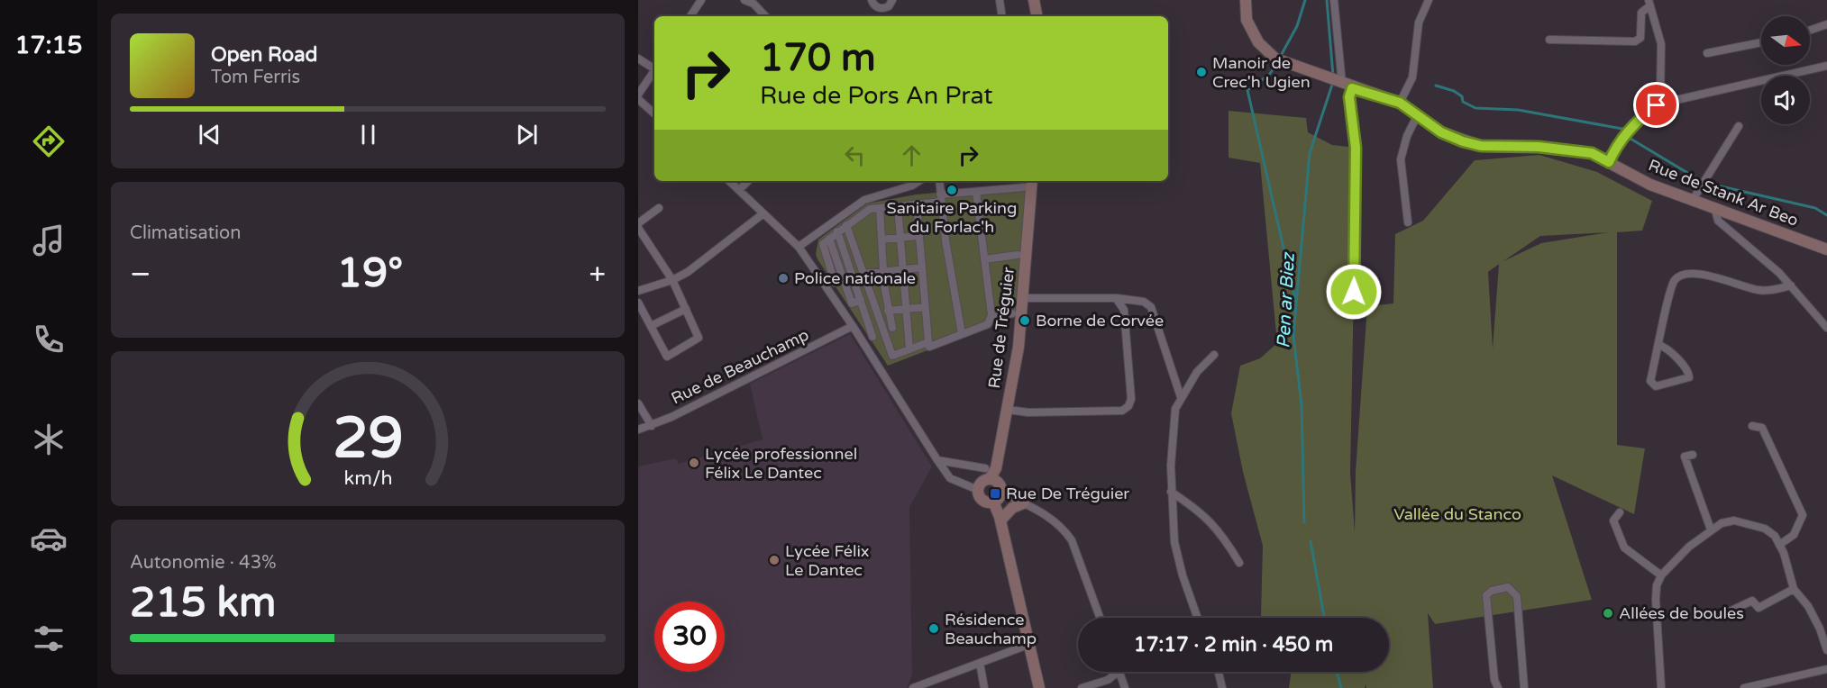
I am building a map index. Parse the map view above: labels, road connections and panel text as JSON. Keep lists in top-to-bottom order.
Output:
{
  "streets": {
    "street": ["Rue de Stank Ar Beo", "Rue de Tréguier", "Rue de Beauchamp"]
  },
  "water": ["Pen ar Biez"],
  "parks": ["Vallée du Stanco"],
  "places": {
    "other": [
      "Manoir de Crec'h Ugien",
      "Sanitaire Parking du Forlac'h",
      "Police nationale",
      "Borne de Corvée",
      "Lycée professionnel Félix Le Dantec",
      "Lycée Félix Le Dantec",
      "Allées de boules",
      "Résidence Beauchamp"
    ],
    "transit": ["Rue De Tréguier"]
  },
  "north": "right",
  "page": {
    "tabs": "17:15",
    "turn": ["170 m", "Rue de Pors An Prat"],
    "song": ["Open Road", "Tom Ferris"],
    "tile": [
      "Climatisation",
      ["Autonomie · 43%", "215 km"]
    ],
    "heat": ["−", "19°", "+"],
    "limit": "30",
    "trip": "17:17 · 2 min · 450 m",
    "gauge": ["29", "km/h"]
  }
}
